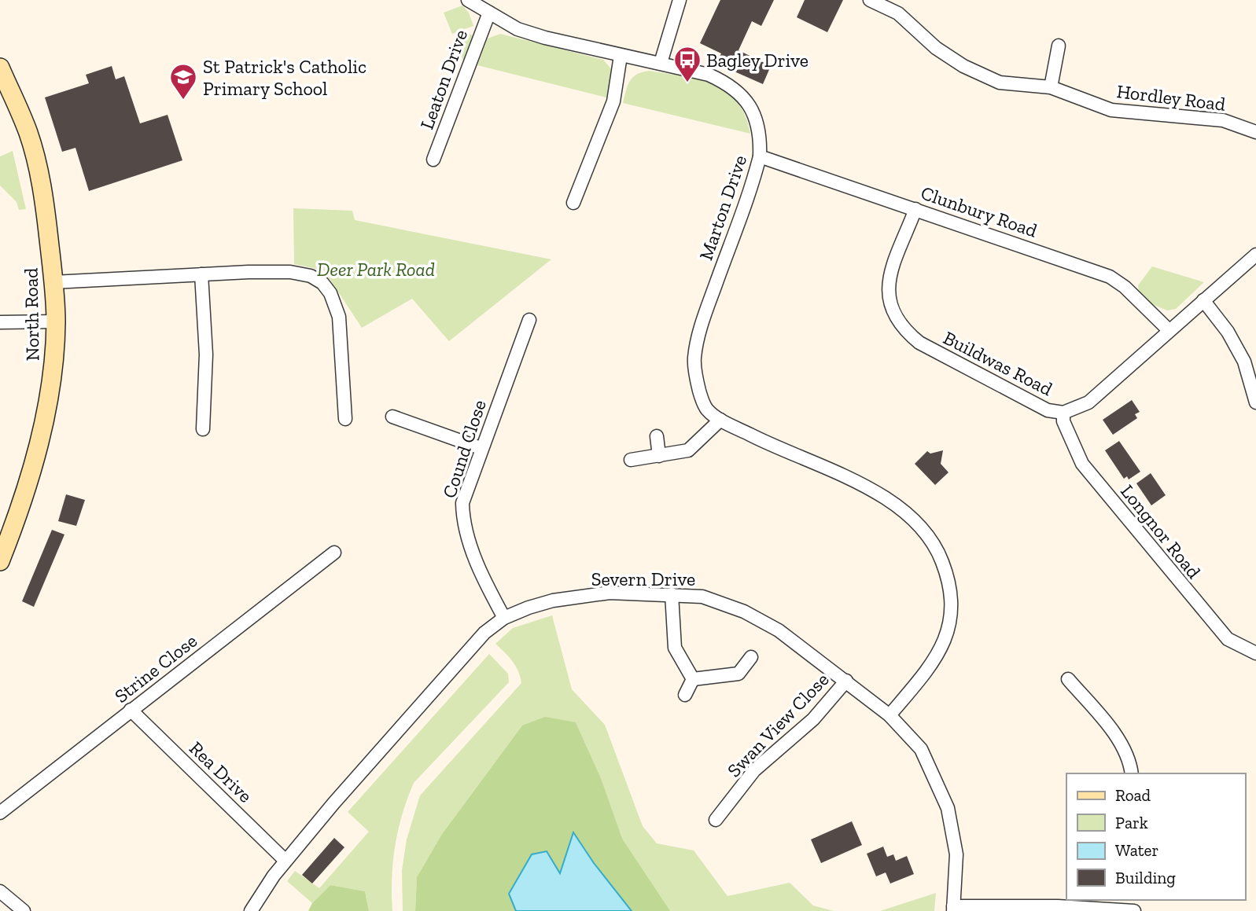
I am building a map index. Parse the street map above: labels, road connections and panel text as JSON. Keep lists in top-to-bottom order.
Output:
{
  "streets": {
    "street": [
      "Leaton Drive",
      "Hordley Road",
      "Marton Drive",
      "Clunbury Road",
      "North Road",
      "Buildwas Road",
      "Cound Close",
      "Longnor Road",
      "Severn Drive",
      "Strine Close",
      "Swan View Close",
      "Rea Drive"
    ]
  },
  "crossings": [
    ["Leaton Drive", "Marton Drive"],
    ["Marton Drive", "Clunbury Road"],
    ["Marton Drive", "Severn Drive"],
    ["Clunbury Road", "Buildwas Road"],
    ["Buildwas Road", "Longnor Road"],
    ["Cound Close", "Severn Drive"],
    ["Severn Drive", "Swan View Close"],
    ["Severn Drive", "Rea Drive"],
    ["Strine Close", "Rea Drive"]
  ],
  "parks": ["Deer Park Road"],
  "places": {
    "bus stop": ["Bagley Drive"],
    "school or university": ["St Patrick's Catholic Primary School"]
  },
  "legend": [
    "Road",
    "Park",
    "Water",
    "Building"
  ]
}
